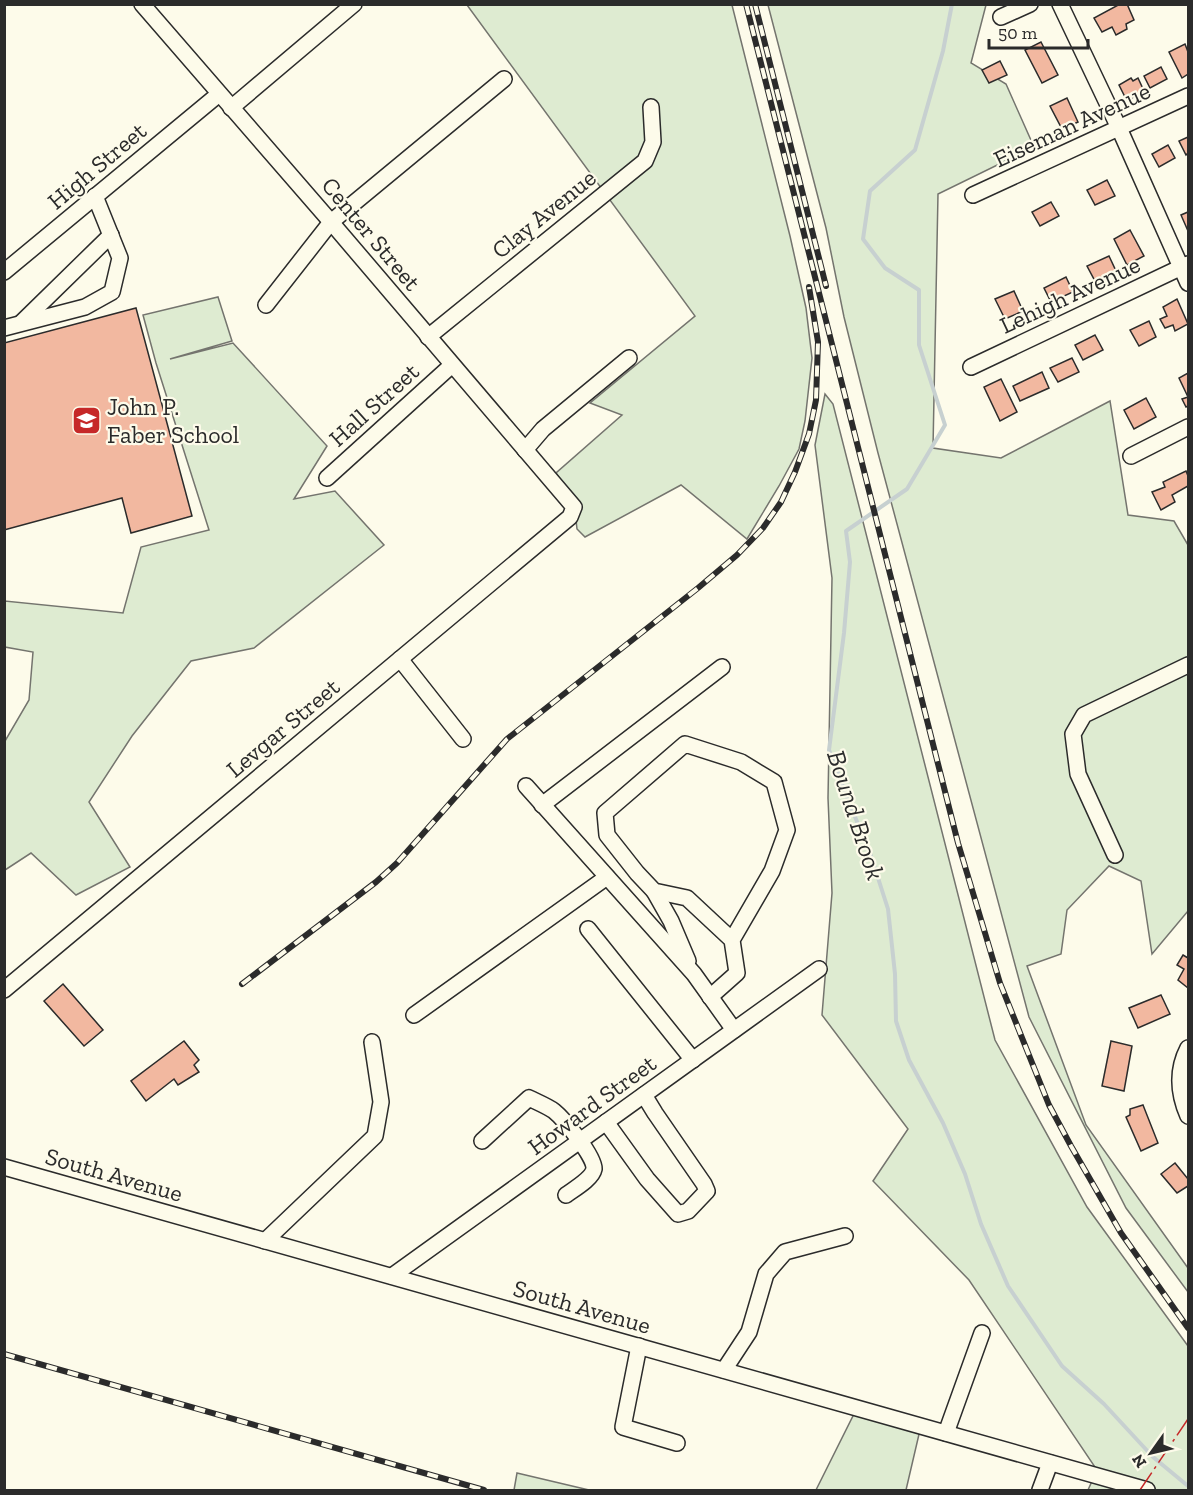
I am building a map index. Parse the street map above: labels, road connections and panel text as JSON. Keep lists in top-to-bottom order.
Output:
{
  "streets": {
    "street": [
      "Eiseman Avenue",
      "High Street",
      "Clay Avenue",
      "Center Street",
      "Lehigh Avenue",
      "Hall Street",
      "Levgar Street",
      "Howard Street",
      "South Avenue"
    ]
  },
  "crossings": [
    ["High Street", "Center Street"],
    ["Clay Avenue", "Center Street"],
    ["Center Street", "Hall Street"],
    ["Center Street", "Levgar Street"],
    ["Howard Street", "South Avenue"]
  ],
  "water": ["Bound Brook"],
  "places": {
    "school or university": ["John P. Faber School"]
  },
  "scale_bar": "50 m",
  "north": "bottom left"
}
